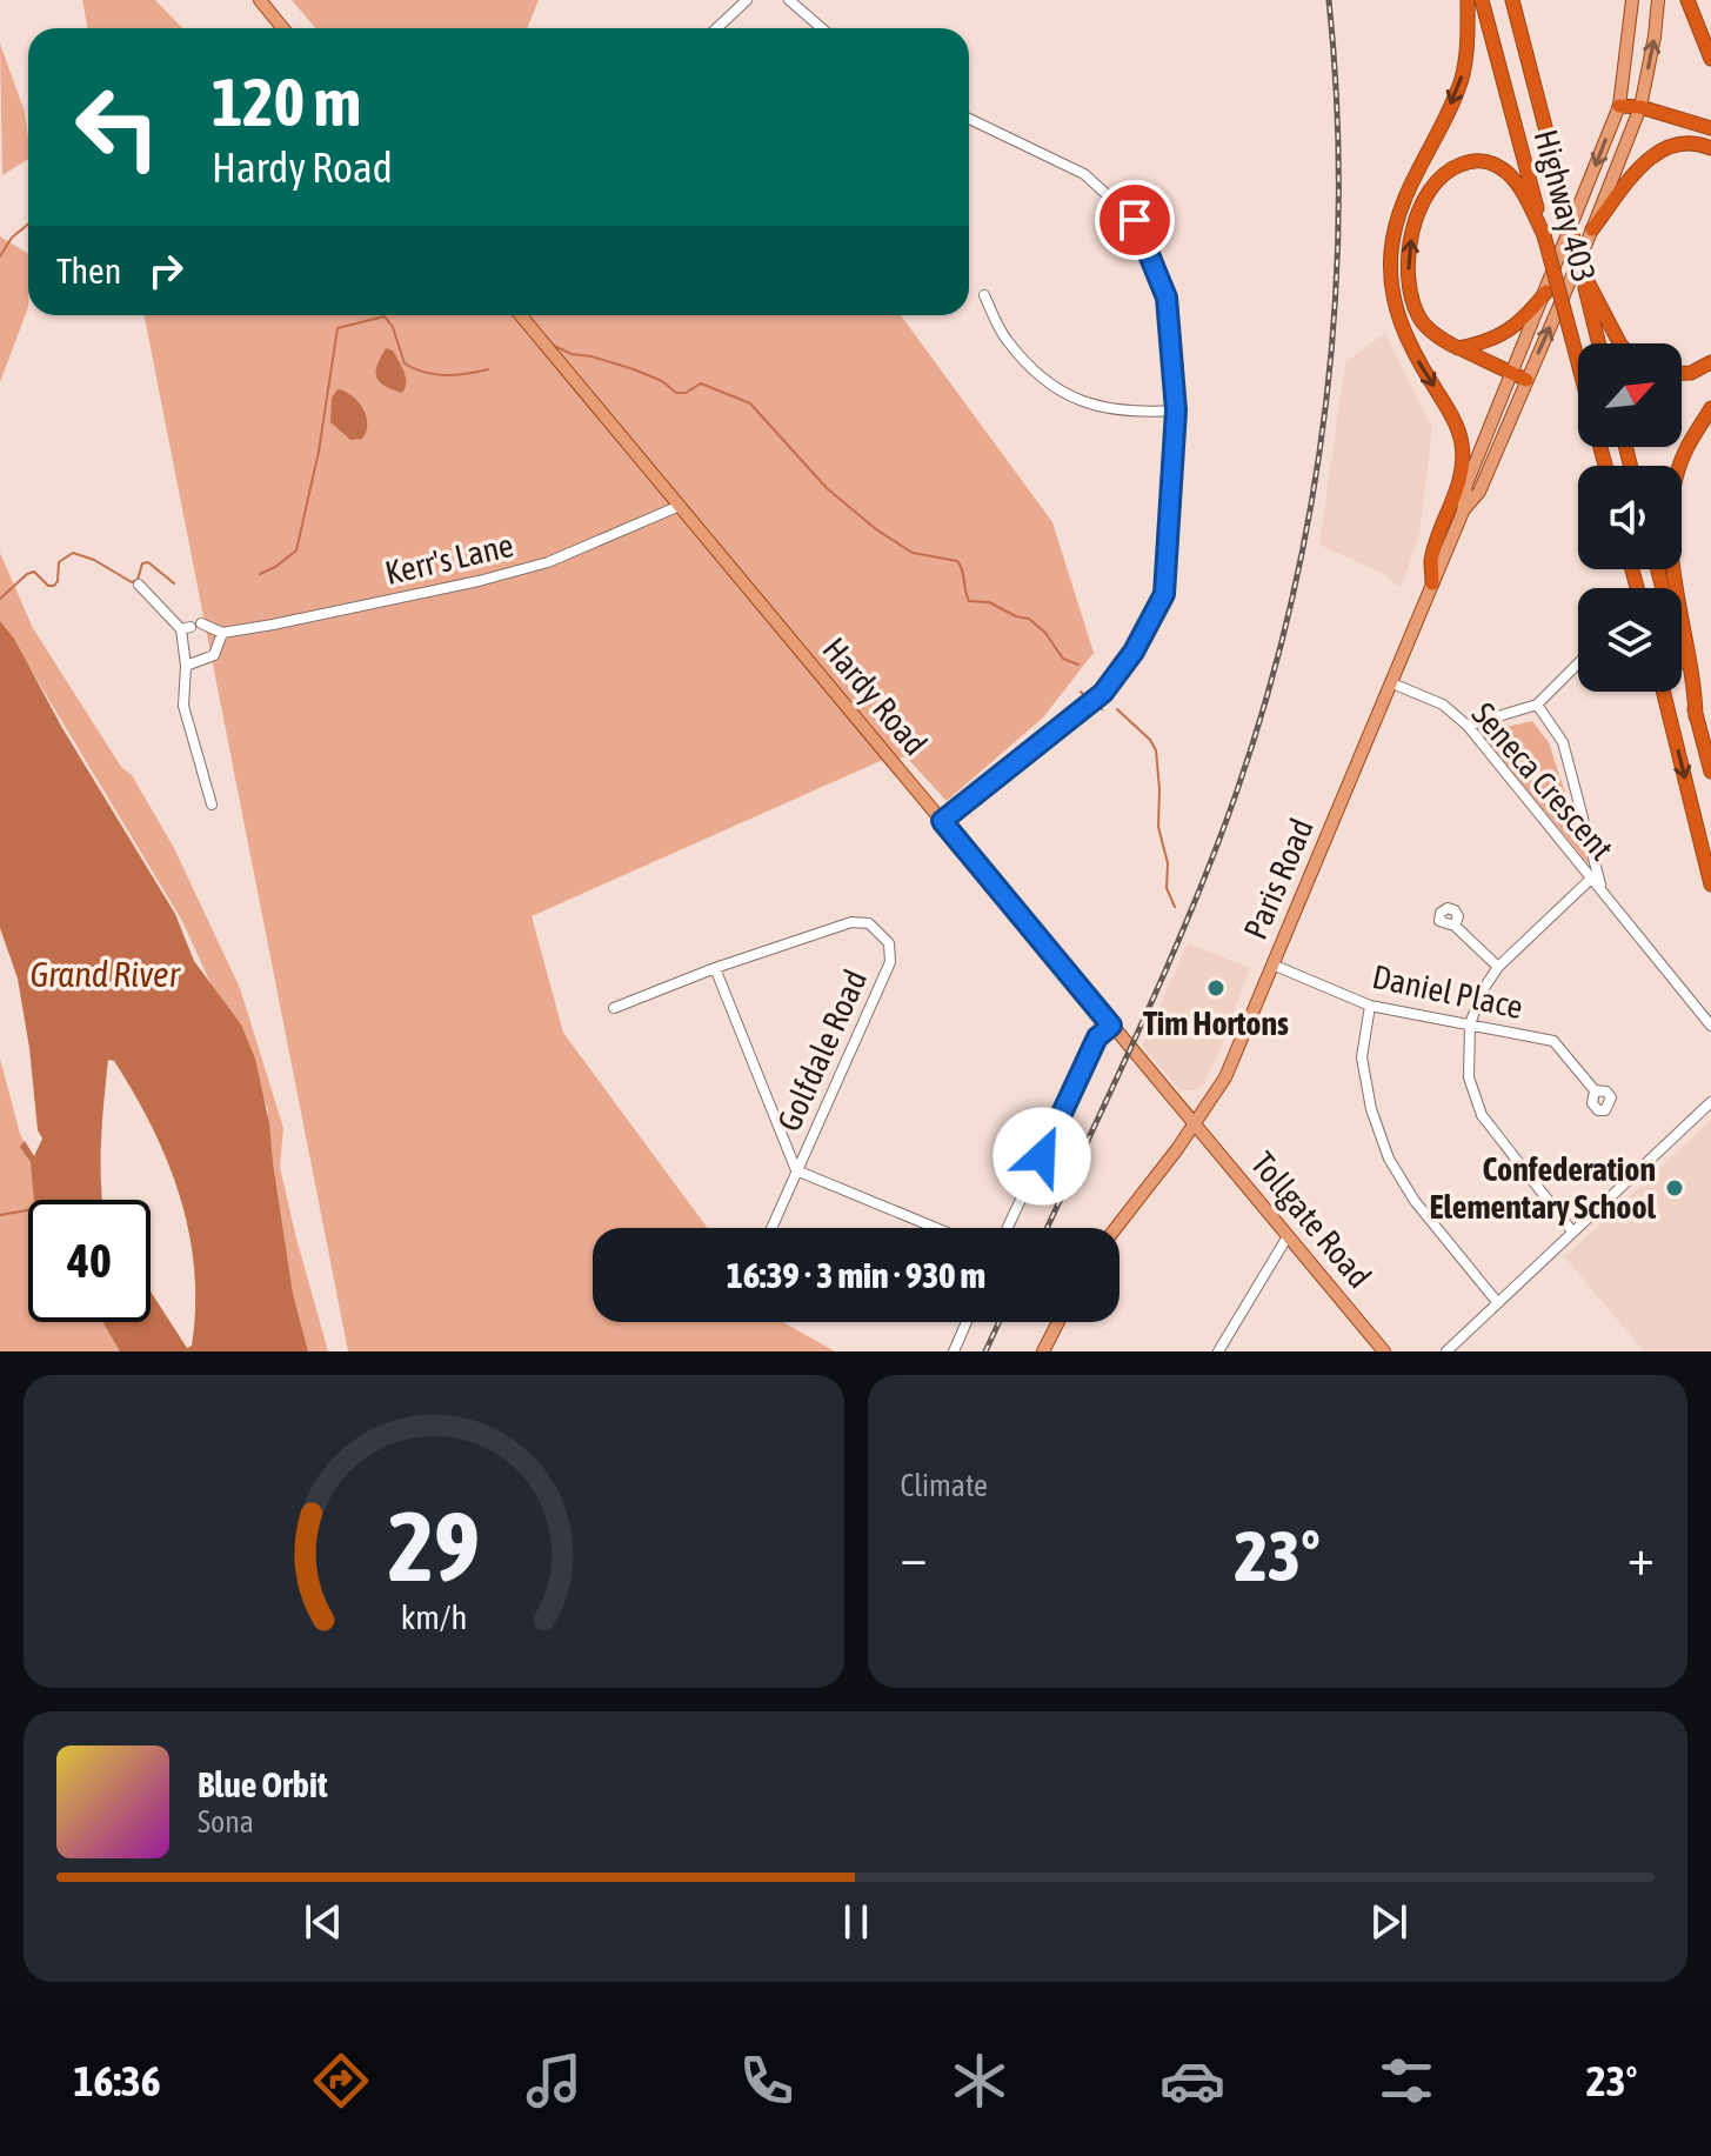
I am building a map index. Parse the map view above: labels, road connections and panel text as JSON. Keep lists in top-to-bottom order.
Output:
{
  "streets": {
    "highway": ["Highway 403"],
    "main road": ["Hardy Road", "Paris Road", "Tollgate Road"],
    "street": [
      "Kerr's Lane",
      "Seneca Crescent",
      "Daniel Place",
      "Golfdale Road"
    ]
  },
  "crossings": [
    ["Kerr's Lane", "Hardy Road"],
    ["Hardy Road", "Paris Road"],
    ["Hardy Road", "Tollgate Road"],
    ["Seneca Crescent", "Paris Road"],
    ["Paris Road", "Daniel Place"],
    ["Paris Road", "Tollgate Road"]
  ],
  "water": ["Grand River"],
  "places": ["Tim Hortons", "Confederation Elementary School"],
  "north": "top right",
  "page": {
    "turn": ["120 m", "Hardy Road"],
    "then": "Then",
    "limit": "40",
    "trip": "16:39 · 3 min · 930 m",
    "tile": "Climate",
    "heat": ["−", "23°", "+"],
    "song": ["Blue Orbit", "Sona"],
    "tabs": ["16:36", "23°"],
    "gauge": ["29", "km/h"]
  }
}
